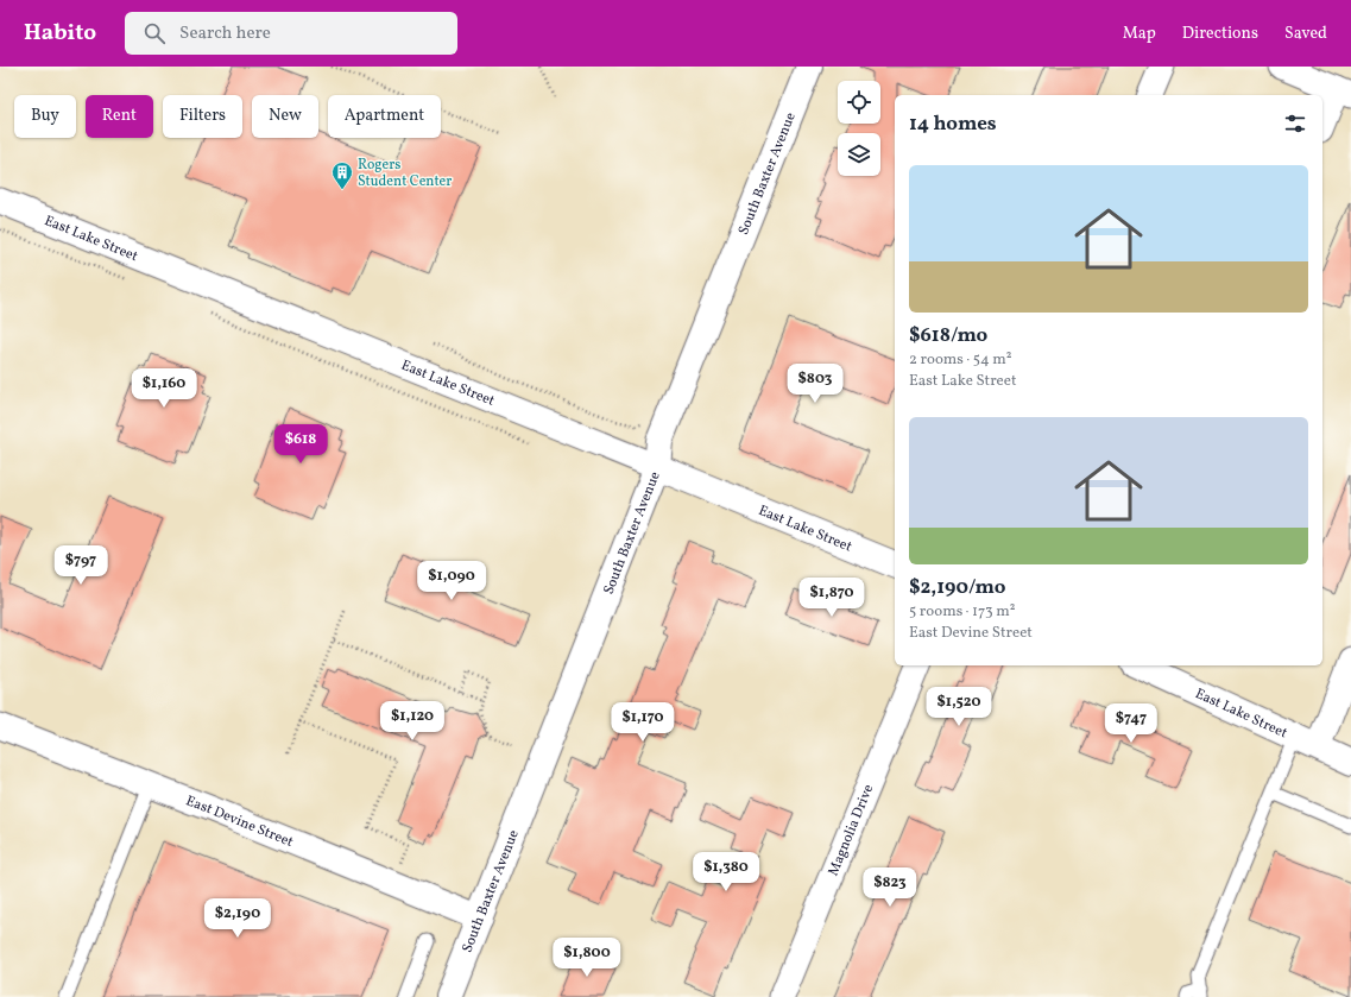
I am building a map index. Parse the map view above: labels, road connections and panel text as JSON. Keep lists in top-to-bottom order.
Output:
{
  "streets": {
    "street": [
      "South Baxter Avenue",
      "East Lake Street",
      "East Devine Street",
      "Magnolia Drive"
    ]
  },
  "crossings": [
    ["South Baxter Avenue", "East Lake Street"],
    ["South Baxter Avenue", "East Devine Street"]
  ],
  "places": {
    "building": ["Rogers Student Center"]
  },
  "page": {
    "header": "Habito",
    "search": "Search here",
    "nav": ["Map", "Directions", "Saved"],
    "chip": [
      "Buy",
      "Rent",
      "Filters",
      "New",
      "Apartment"
    ],
    "heading": "14 homes",
    "list": [
      {
        "name": "$618/mo",
        "note": "2 rooms · 54 m² · East Lake Street"
      },
      {
        "name": "$2,190/mo",
        "note": "5 rooms · 173 m² · East Devine Street"
      }
    ],
    "price": [
      "$803",
      "$1,160",
      "$618",
      "$797",
      "$1,090",
      "$1,870",
      "$1,520",
      "$1,120",
      "$1,170",
      "$747",
      "$1,380",
      "$823",
      "$2,190",
      "$1,800"
    ]
  }
}
